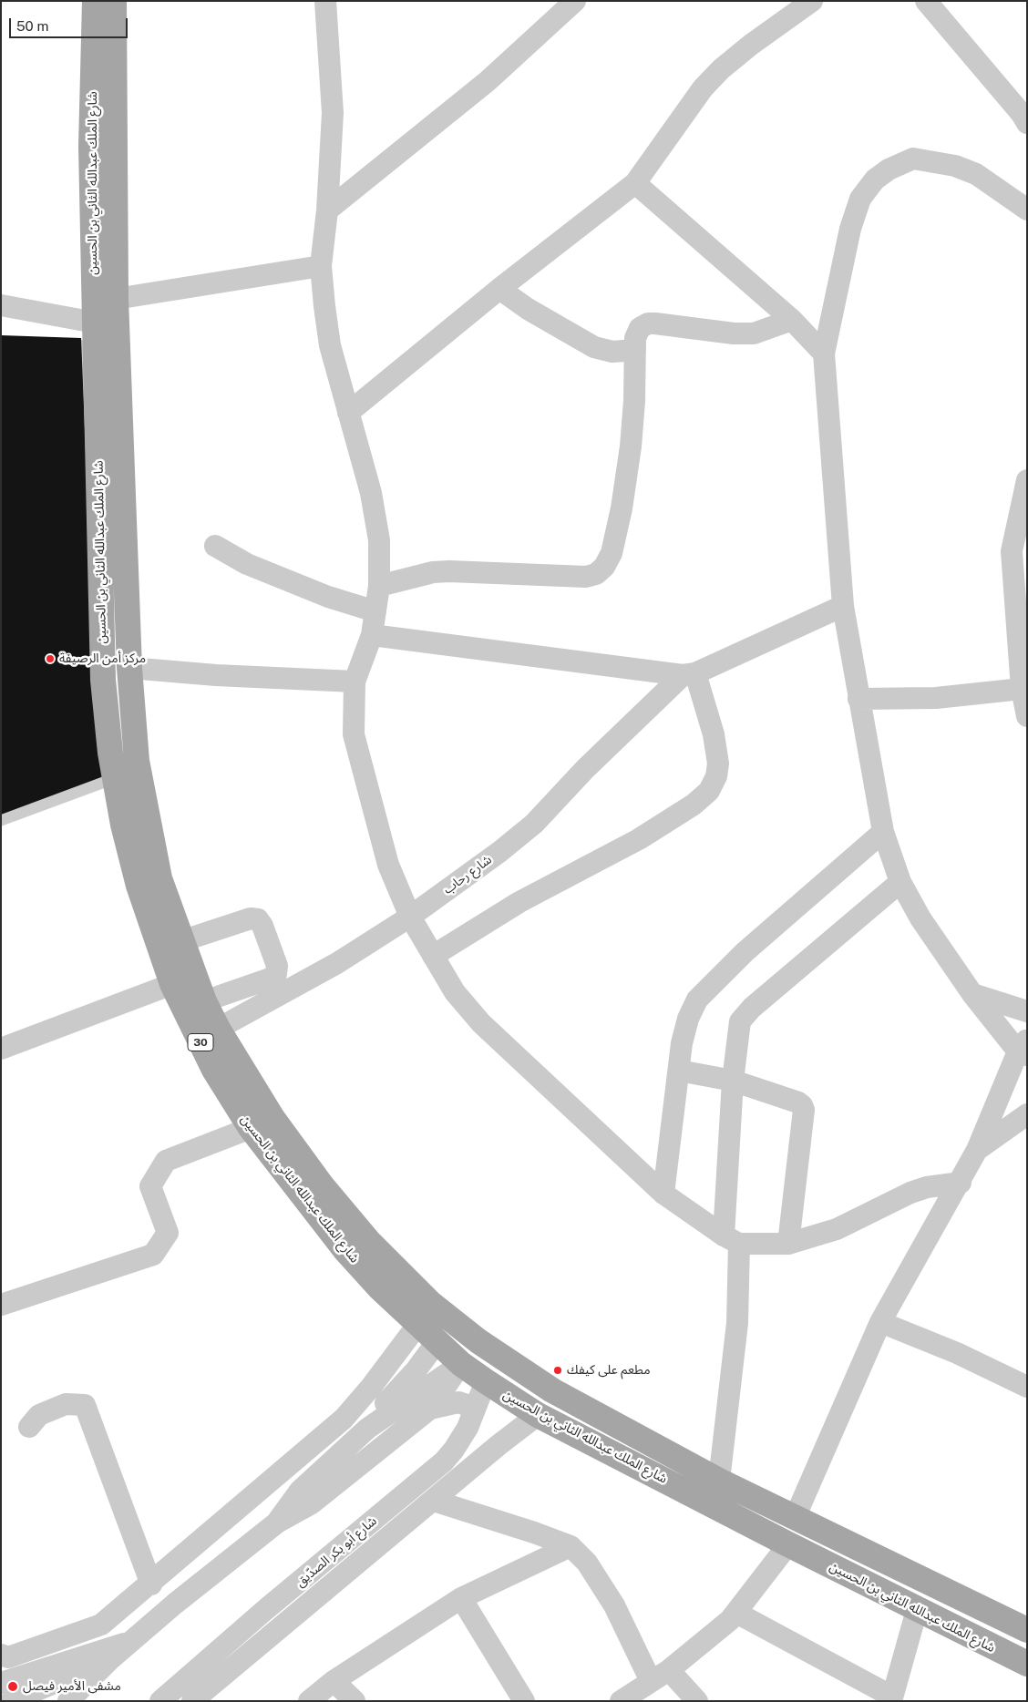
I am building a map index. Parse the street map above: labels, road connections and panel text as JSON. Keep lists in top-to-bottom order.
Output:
{
  "streets": {
    "main road": ["شارع الملك عبدالله الثاني بن الحسين", "30"],
    "street": ["شارع رحاب", "شارع أبو بكر الصدّيق"]
  },
  "crossings": [
    ["شارع الملك عبدالله الثاني بن الحسين", "شارع رحاب"],
    ["شارع الملك عبدالله الثاني بن الحسين", "شارع أبو بكر الصدّيق"]
  ],
  "places": ["مركز أمن الرصيفة", "مطعم على كيفك", "مشفى الأمير فيصل"],
  "scale_bar": "50 m"
}
